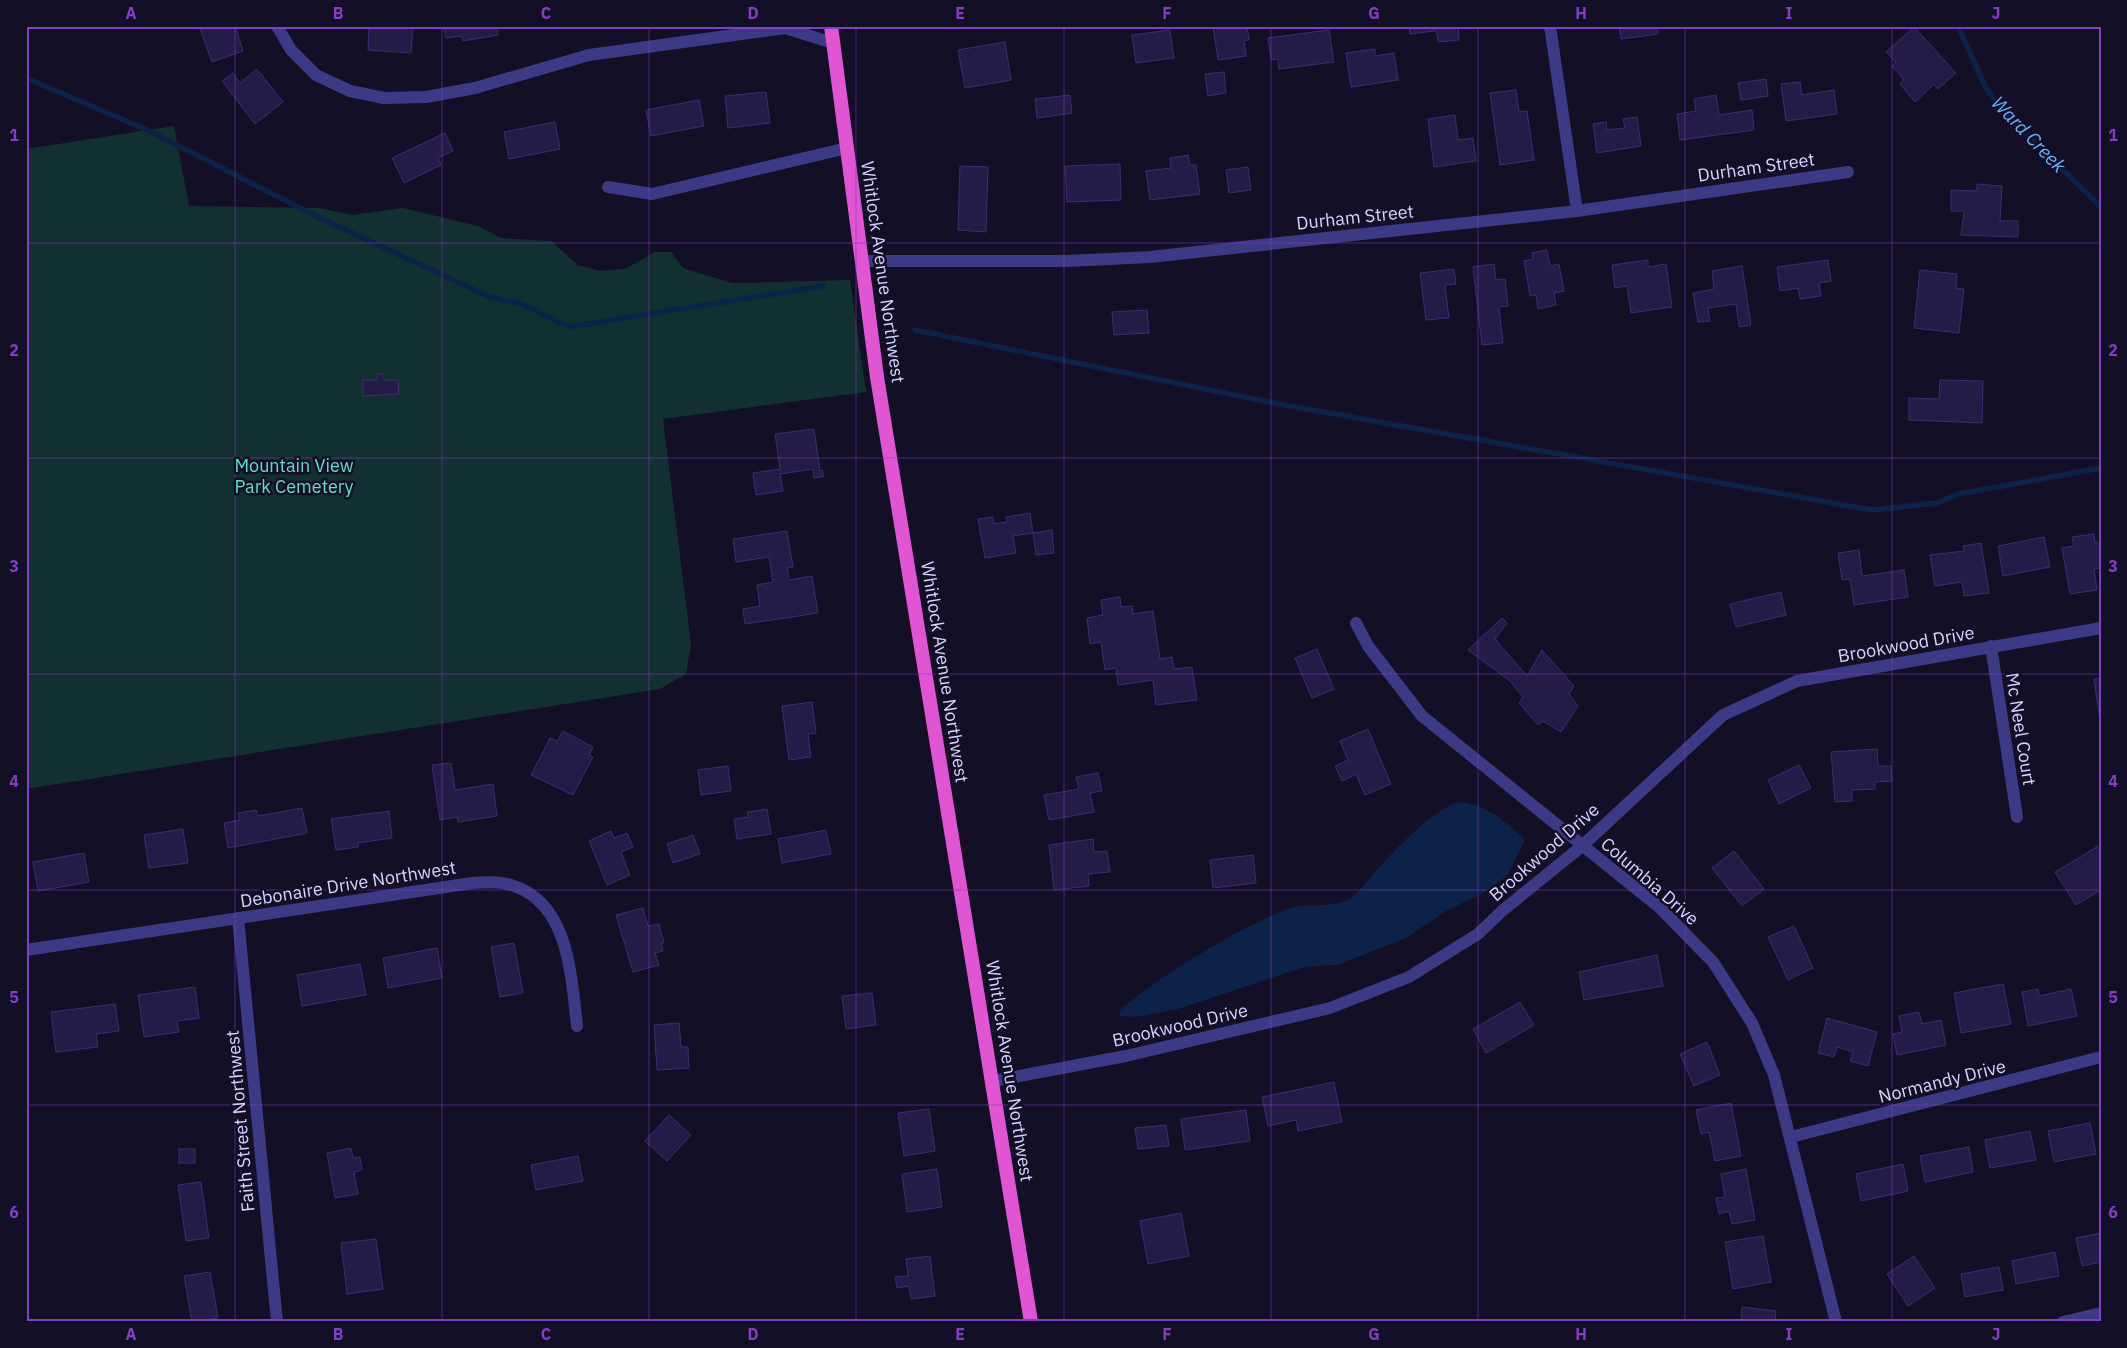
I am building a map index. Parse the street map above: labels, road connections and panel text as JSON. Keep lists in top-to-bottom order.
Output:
{
  "streets": {
    "highway": ["Whitlock Avenue Northwest"],
    "street": [
      "Durham Street",
      "Brookwood Drive",
      "Mc Neel Court",
      "Columbia Drive",
      "Debonaire Drive Northwest",
      "Normandy Drive",
      "Faith Street Northwest"
    ]
  },
  "crossings": [
    ["Durham Street", "Whitlock Avenue Northwest"],
    ["Whitlock Avenue Northwest", "Brookwood Drive"],
    ["Brookwood Drive", "Mc Neel Court"],
    ["Brookwood Drive", "Columbia Drive"],
    ["Columbia Drive", "Normandy Drive"],
    ["Debonaire Drive Northwest", "Faith Street Northwest"]
  ],
  "water": ["Ward Creek"],
  "parks": ["Mountain View Park Cemetery"],
  "grid": {
    "columns": [
      "A",
      "B",
      "C",
      "D",
      "E",
      "F",
      "G",
      "H",
      "I",
      "J"
    ],
    "rows": [
      "1",
      "2",
      "3",
      "4",
      "5",
      "6"
    ]
  }
}
